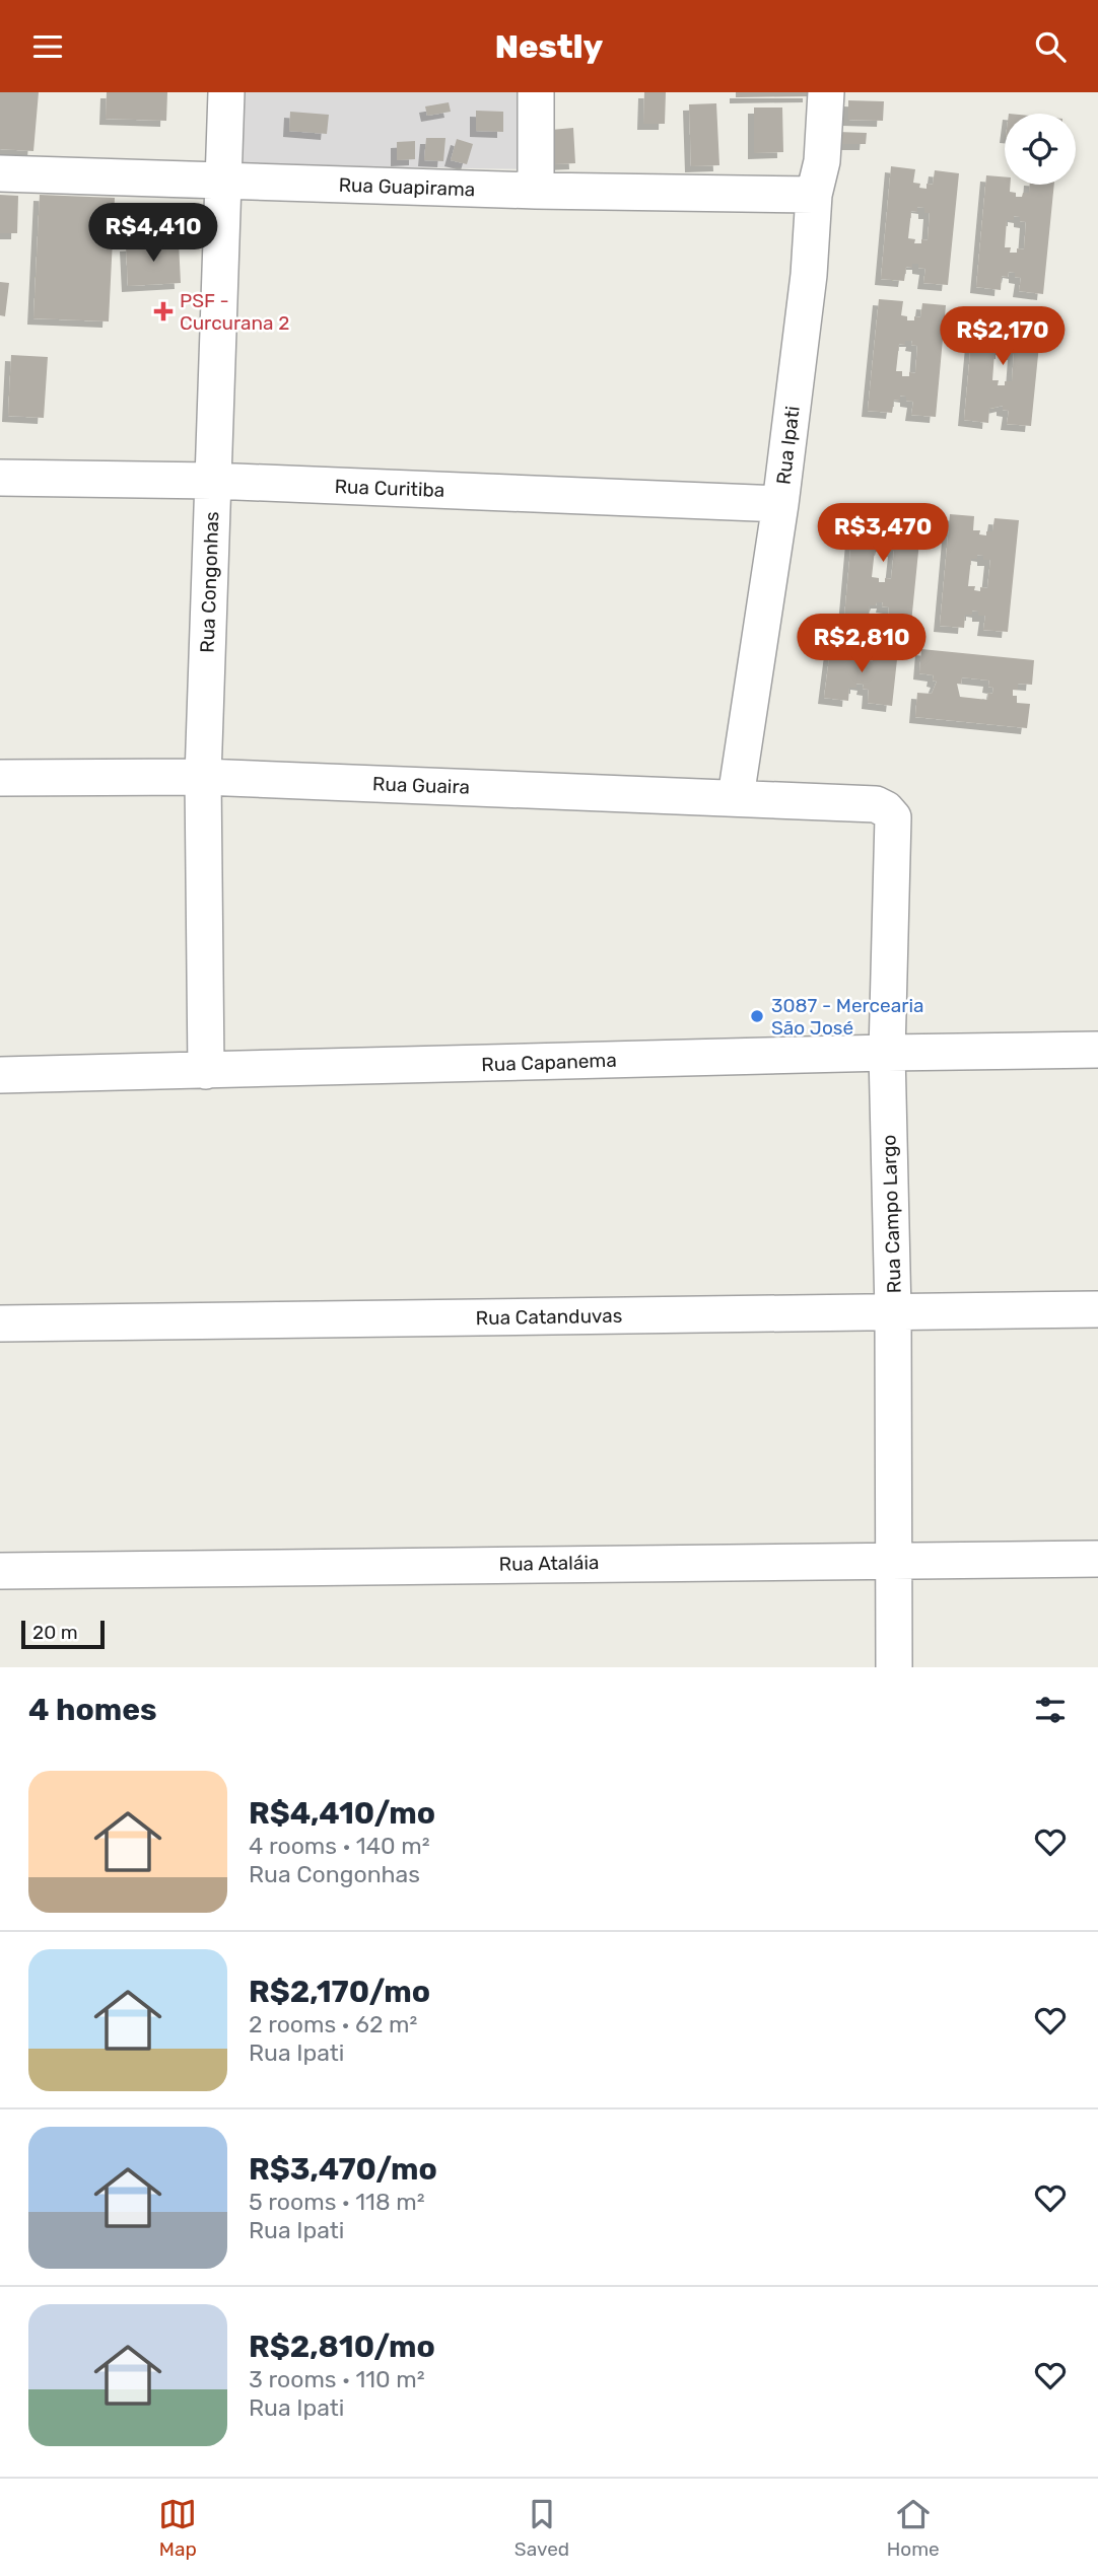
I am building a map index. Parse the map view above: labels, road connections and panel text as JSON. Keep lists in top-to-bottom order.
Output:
{
  "streets": {
    "street": [
      "Rua Guapirama",
      "Rua Ipati",
      "Rua Curitiba",
      "Rua Congonhas",
      "Rua Guaira",
      "Rua Capanema",
      "Rua Campo Largo",
      "Rua Catanduvas",
      "Rua Ataláia"
    ]
  },
  "crossings": [
    ["Rua Guapirama", "Rua Ipati"],
    ["Rua Guapirama", "Rua Congonhas"],
    ["Rua Ipati", "Rua Curitiba"],
    ["Rua Ipati", "Rua Guaira"],
    ["Rua Curitiba", "Rua Congonhas"],
    ["Rua Congonhas", "Rua Guaira"],
    ["Rua Congonhas", "Rua Capanema"],
    ["Rua Guaira", "Rua Campo Largo"],
    ["Rua Capanema", "Rua Campo Largo"],
    ["Rua Campo Largo", "Rua Catanduvas"],
    ["Rua Campo Largo", "Rua Ataláia"]
  ],
  "places": {
    "health": ["PSF - Curcurana 2"],
    "other": ["3087 - Mercearia São José"]
  },
  "scale_bar": "20 m",
  "page": {
    "header": "Nestly",
    "price": [
      "R$4,410",
      "R$2,170",
      "R$3,470",
      "R$2,810"
    ],
    "scale": "20 m",
    "heading": "4 homes",
    "list": [
      {
        "name": "R$4,410/mo",
        "note": "4 rooms · 140 m² · Rua Congonhas"
      },
      {
        "name": "R$2,170/mo",
        "note": "2 rooms · 62 m² · Rua Ipati"
      },
      {
        "name": "R$3,470/mo",
        "note": "5 rooms · 118 m² · Rua Ipati"
      },
      {
        "name": "R$2,810/mo",
        "note": "3 rooms · 110 m² · Rua Ipati"
      }
    ],
    "tabs": ["Map", "Saved", "Home"]
  }
}
